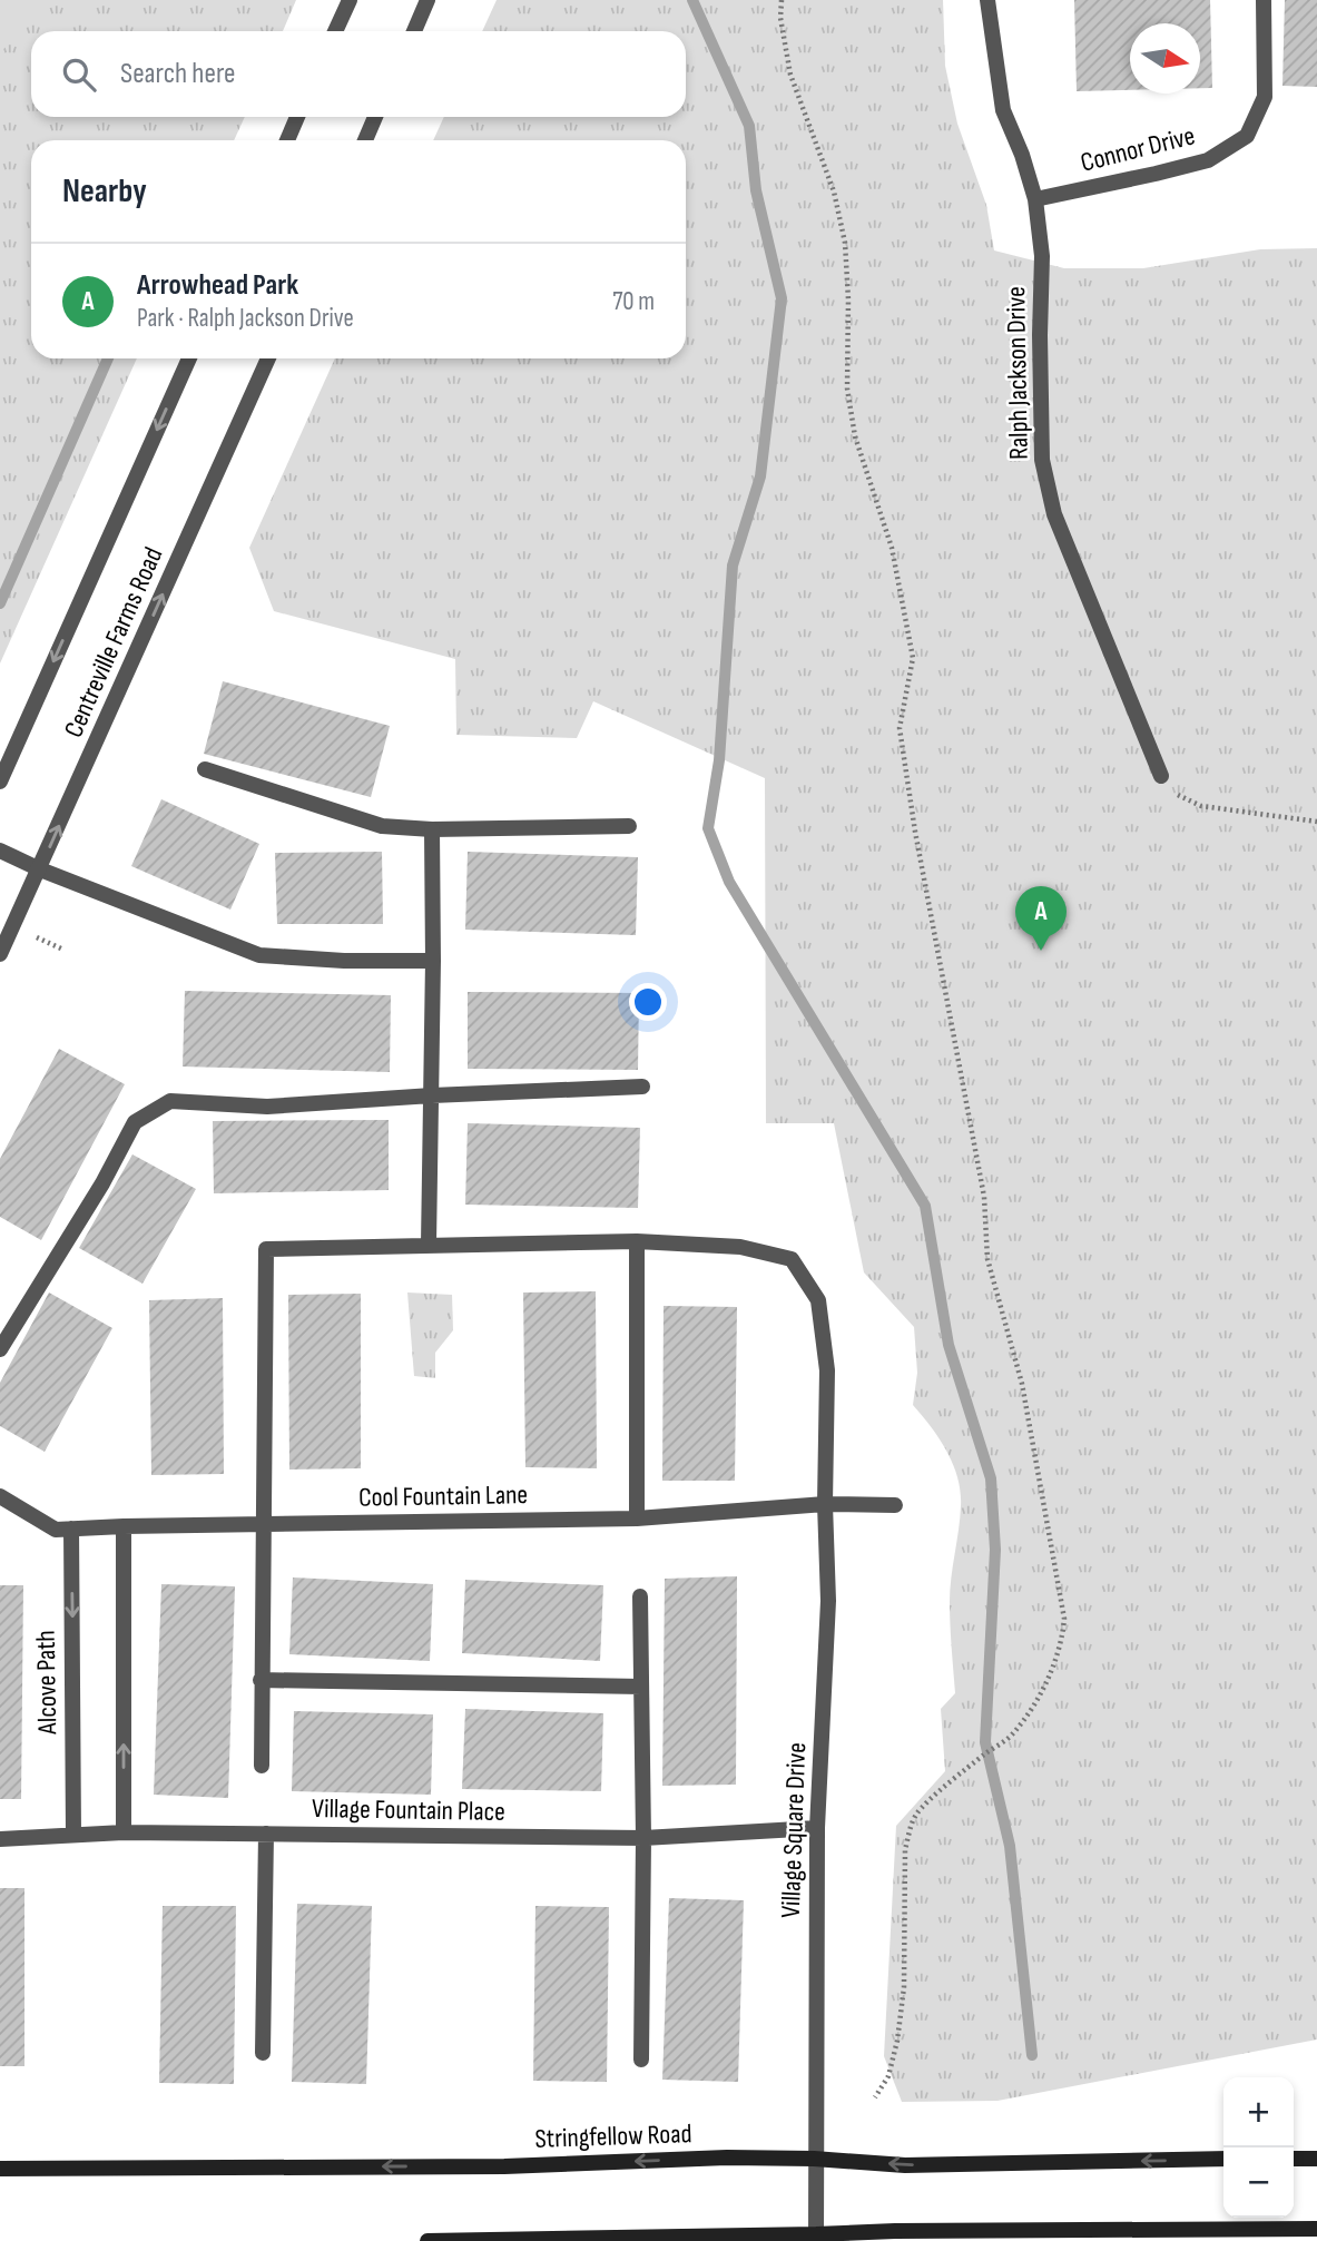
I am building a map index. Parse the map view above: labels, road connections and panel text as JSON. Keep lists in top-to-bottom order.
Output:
{
  "streets": {
    "main road": ["Stringfellow Road"],
    "street": [
      "Connor Drive",
      "Ralph Jackson Drive",
      "Centreville Farms Road",
      "Cool Fountain Lane",
      "Alcove Path",
      "Village Fountain Place",
      "Village Square Drive"
    ]
  },
  "crossings": [
    ["Connor Drive", "Ralph Jackson Drive"],
    ["Cool Fountain Lane", "Alcove Path"],
    ["Cool Fountain Lane", "Village Square Drive"],
    ["Alcove Path", "Village Fountain Place"],
    ["Village Fountain Place", "Village Square Drive"],
    ["Village Square Drive", "Stringfellow Road"]
  ],
  "north": "right",
  "page": {
    "search": "Search here",
    "heading": "Nearby",
    "list": [
      {
        "mark": "A",
        "name": "Arrowhead Park",
        "note": "Park · Ralph Jackson Drive",
        "value": "70 m"
      }
    ],
    "pins": "A",
    "map_buttons": ["+", "−"]
  }
}
